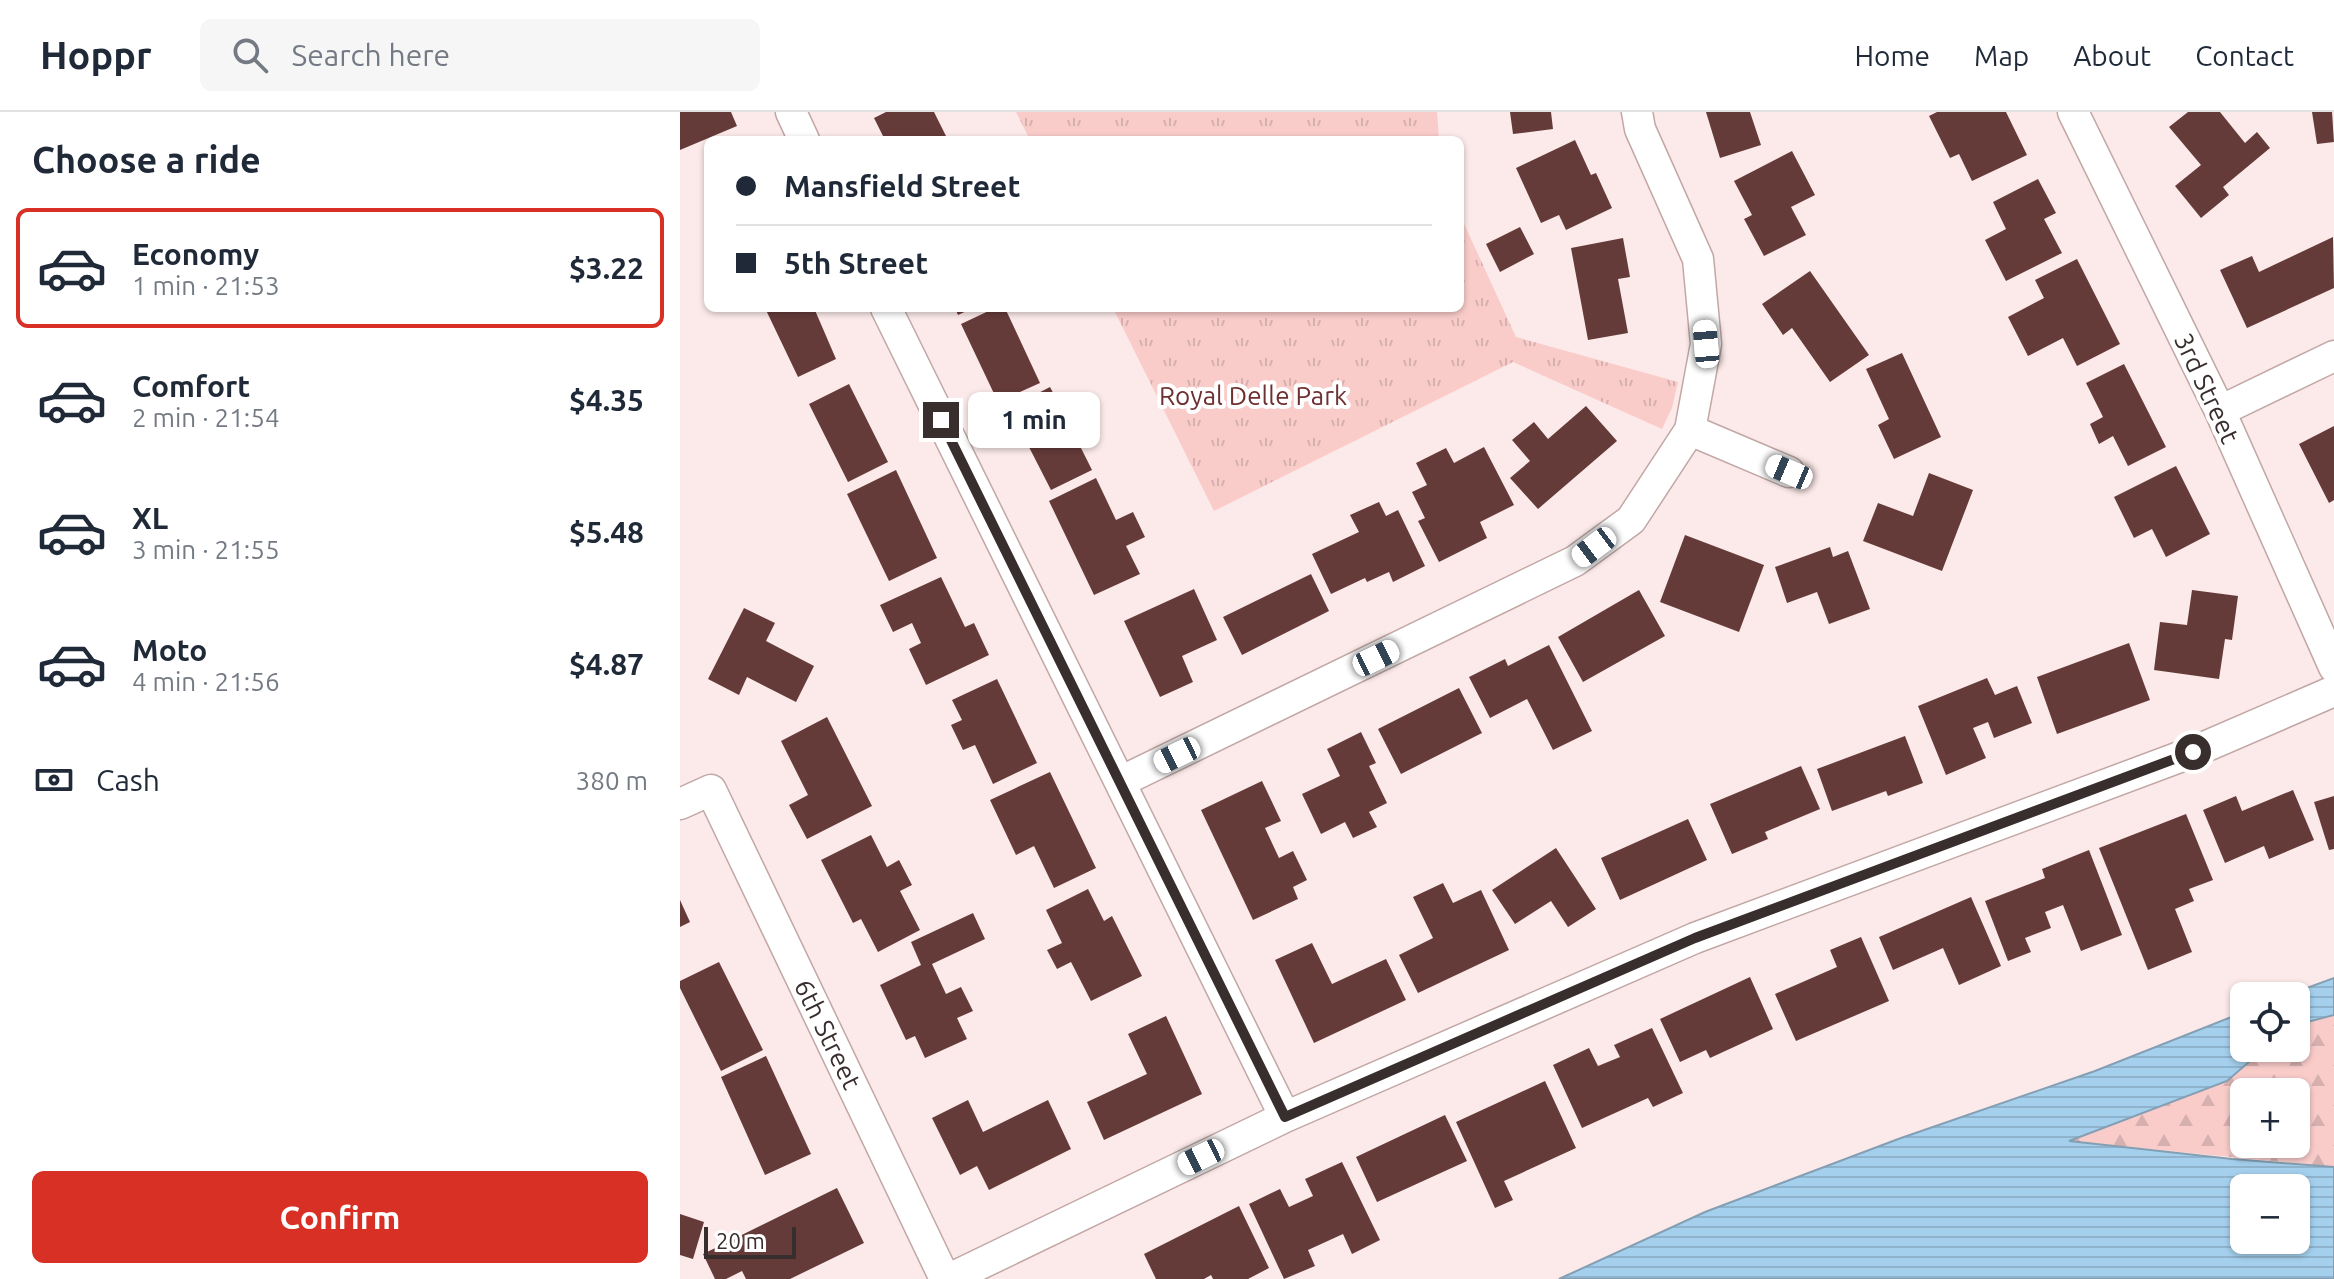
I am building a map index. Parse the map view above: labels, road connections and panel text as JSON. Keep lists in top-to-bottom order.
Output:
{
  "streets": {
    "street": ["3rd Street", "6th Street"]
  },
  "parks": ["Royal Delle Park"],
  "scale_bar": "20 m",
  "page": {
    "header": "Hoppr",
    "search": "Search here",
    "nav": [
      "Home",
      "Map",
      "About",
      "Contact"
    ],
    "heading": "Choose a ride",
    "banner": ["Mansfield Street", "5th Street"],
    "list": [
      {
        "name": "Economy",
        "note": "1 min · 21:53",
        "value": "$3.22"
      },
      {
        "name": "Comfort",
        "note": "2 min · 21:54",
        "value": "$4.35"
      },
      {
        "name": "XL",
        "note": "3 min · 21:55",
        "value": "$5.48"
      },
      {
        "name": "Moto",
        "note": "4 min · 21:56",
        "value": "$4.87"
      }
    ],
    "bubble": "1 min",
    "pay": ["Cash", "380 m"],
    "map_buttons": ["+", "−"],
    "buttons": "Confirm",
    "scale": "20 m"
  }
}
